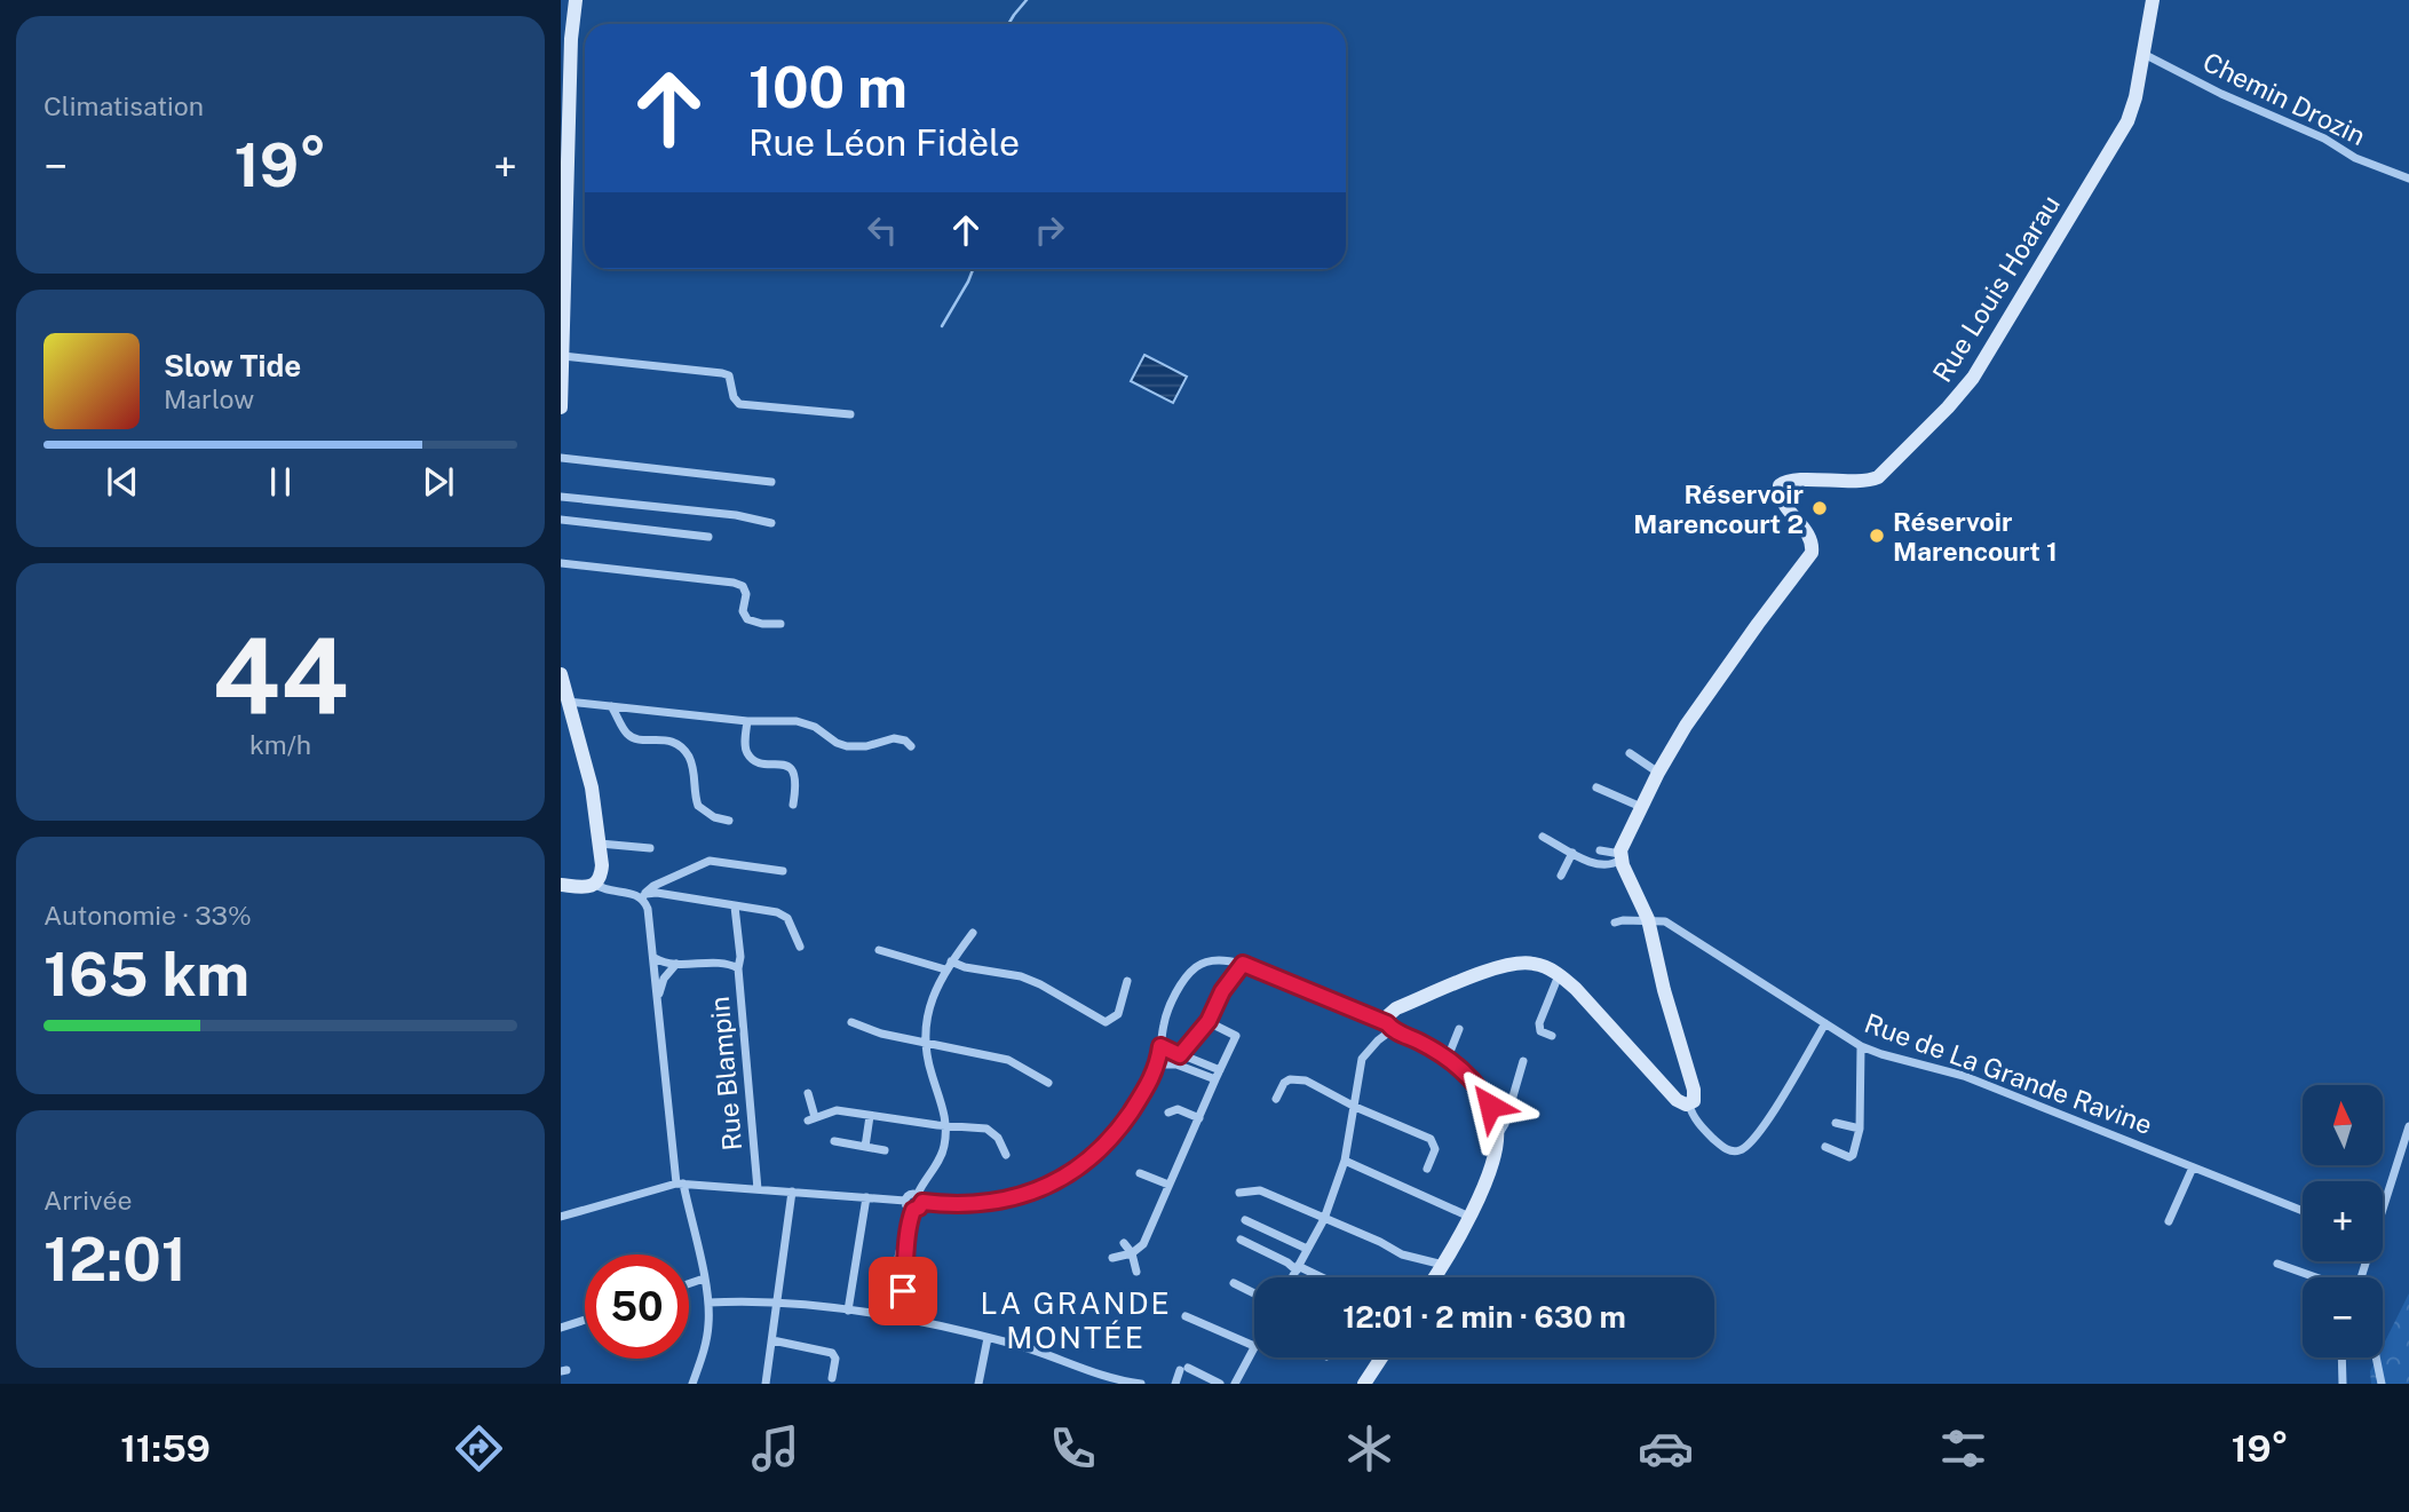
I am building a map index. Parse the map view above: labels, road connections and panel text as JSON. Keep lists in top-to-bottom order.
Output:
{
  "streets": {
    "main road": ["Rue Louis Hoarau"],
    "street": ["Chemin Drozin", "Rue Blampin", "Rue de La Grande Ravine"]
  },
  "crossings": [
    ["Chemin Drozin", "Rue Louis Hoarau"]
  ],
  "districts": ["LA GRANDE MONTÉE"],
  "places": ["Réservoir Marencourt 2", "Réservoir Marencourt 1"],
  "north": "top",
  "page": {
    "tile": [
      "Climatisation",
      ["44", "km/h"],
      ["Autonomie · 33%", "165 km"],
      ["Arrivée", "12:01"]
    ],
    "turn": ["100 m", "Rue Léon Fidèle"],
    "heat": ["−", "19°", "+"],
    "song": ["Slow Tide", "Marlow"],
    "map_buttons": ["+", "−"],
    "limit": "50",
    "trip": "12:01 · 2 min · 630 m",
    "tabs": ["11:59", "19°"]
  }
}
